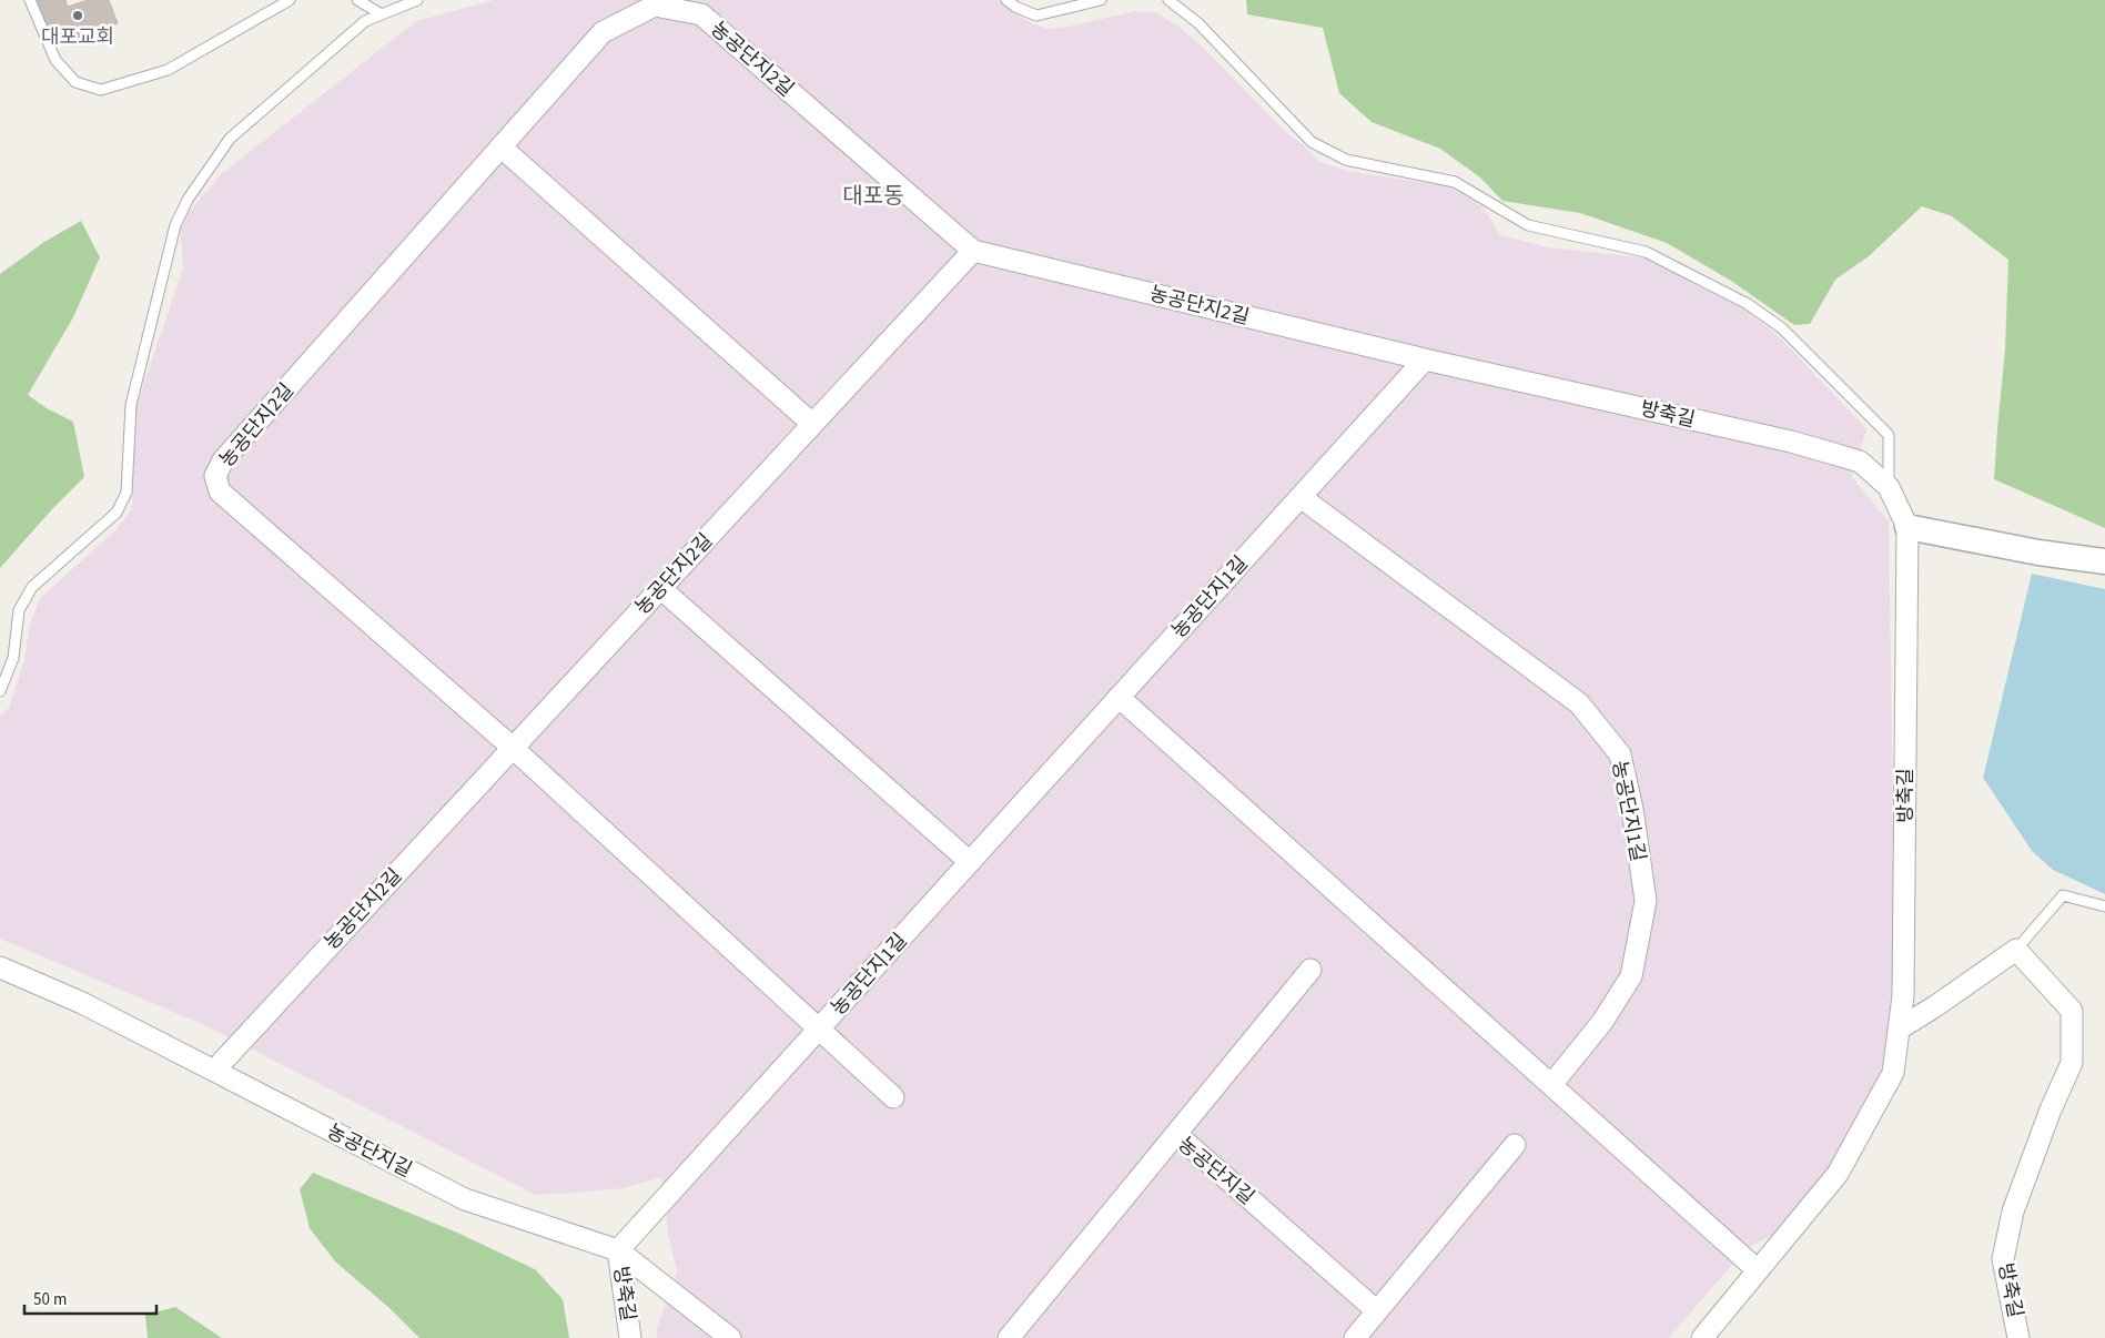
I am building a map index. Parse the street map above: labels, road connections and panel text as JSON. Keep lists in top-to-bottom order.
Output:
{
  "streets": {
    "street": [
      "농공단지2길",
      "방축길",
      "농공단지1길",
      "농공단지길"
    ]
  },
  "crossings": [
    ["농공단지2길", "방축길"],
    ["농공단지2길", "농공단지1길"],
    ["농공단지2길", "농공단지길"],
    ["방축길", "농공단지1길"],
    ["방축길", "농공단지길"],
    ["농공단지1길", "농공단지길"]
  ],
  "districts": ["대포동"],
  "places": ["대포교회"],
  "scale_bar": "50 m"
}
